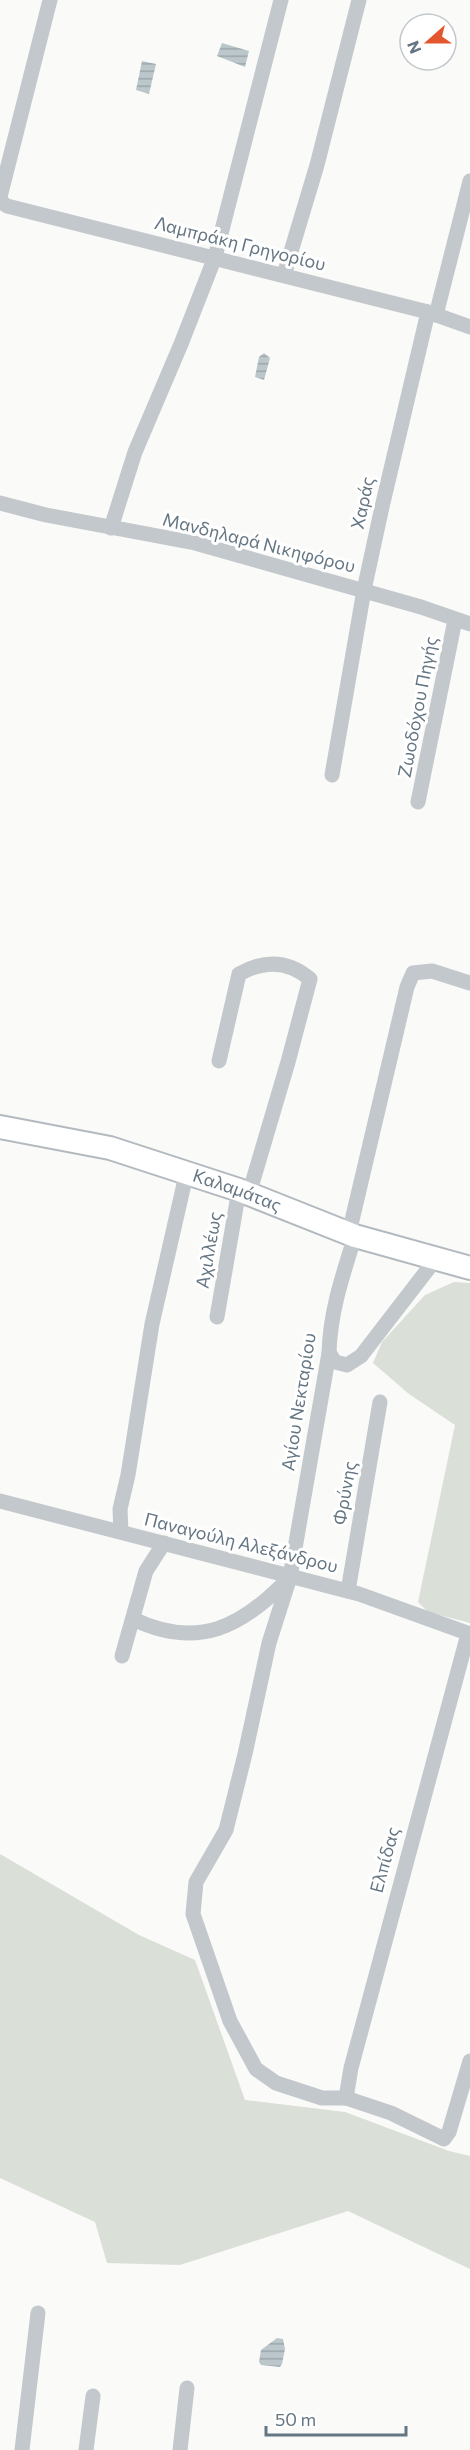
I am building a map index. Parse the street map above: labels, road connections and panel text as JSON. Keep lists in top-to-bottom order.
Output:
{
  "streets": {
    "street": [
      "Λαμπράκη Γρηγορίου",
      "Χαράς",
      "Μανδηλαρά Νικηφόρου",
      "Ζωοδόχου Πηγής",
      "Καλαμάτας",
      "Αχιλλέως",
      "Αγίου Νεκταρίου",
      "Φρύνης",
      "Παναγούλη Αλεξάνδρου",
      "Ελπίδας"
    ]
  },
  "crossings": [
    ["Λαμπράκη Γρηγορίου", "Χαράς"],
    ["Χαράς", "Μανδηλαρά Νικηφόρου"],
    ["Μανδηλαρά Νικηφόρου", "Ζωοδόχου Πηγής"],
    ["Καλαμάτας", "Αχιλλέως"],
    ["Καλαμάτας", "Αγίου Νεκταρίου"],
    ["Αγίου Νεκταρίου", "Παναγούλη Αλεξάνδρου"],
    ["Αγίου Νεκταρίου", "Ελπίδας"],
    ["Φρύνης", "Παναγούλη Αλεξάνδρου"],
    ["Παναγούλη Αλεξάνδρου", "Ελπίδας"]
  ],
  "scale_bar": "50 m",
  "north": "left"
}
